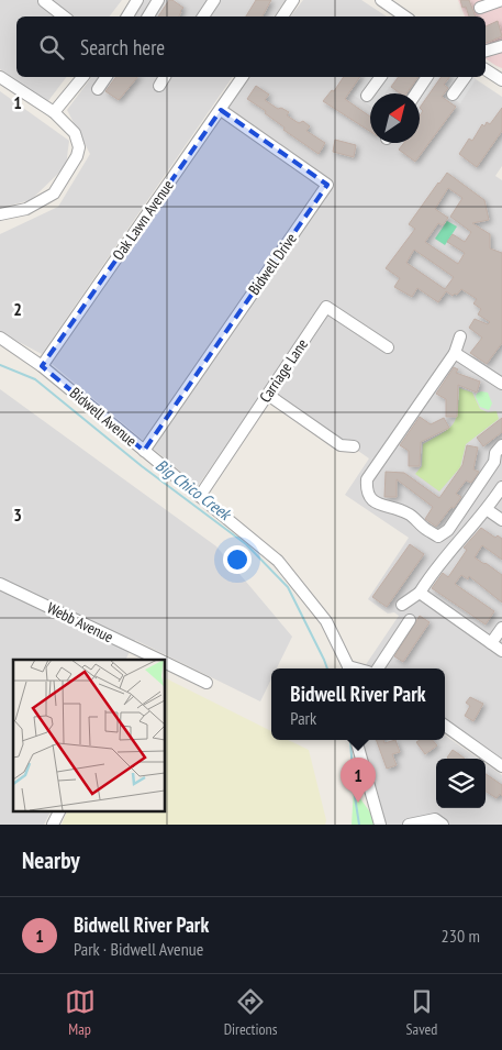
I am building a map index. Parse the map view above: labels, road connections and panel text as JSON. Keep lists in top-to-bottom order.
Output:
{
  "streets": {
    "street": [
      "Oak Lawn Avenue",
      "Bidwell Drive",
      "Carriage Lane",
      "Bidwell Avenue",
      "Webb Avenue"
    ]
  },
  "crossings": [
    ["Oak Lawn Avenue", "Bidwell Drive"],
    ["Oak Lawn Avenue", "Bidwell Avenue"],
    ["Bidwell Drive", "Bidwell Avenue"],
    ["Carriage Lane", "Bidwell Avenue"]
  ],
  "water": ["Big Chico Creek"],
  "north": "top right",
  "page": {
    "search": "Search here",
    "popup": ["Bidwell River Park", "Park"],
    "pins": "1",
    "heading": "Nearby",
    "list": [
      {
        "mark": "1",
        "name": "Bidwell River Park",
        "note": "Park · Bidwell Avenue",
        "value": "230 m"
      }
    ],
    "nav": ["Map", "Directions", "Saved"]
  },
  "grid": {
    "rows": ["1", "2", "3"]
  }
}
